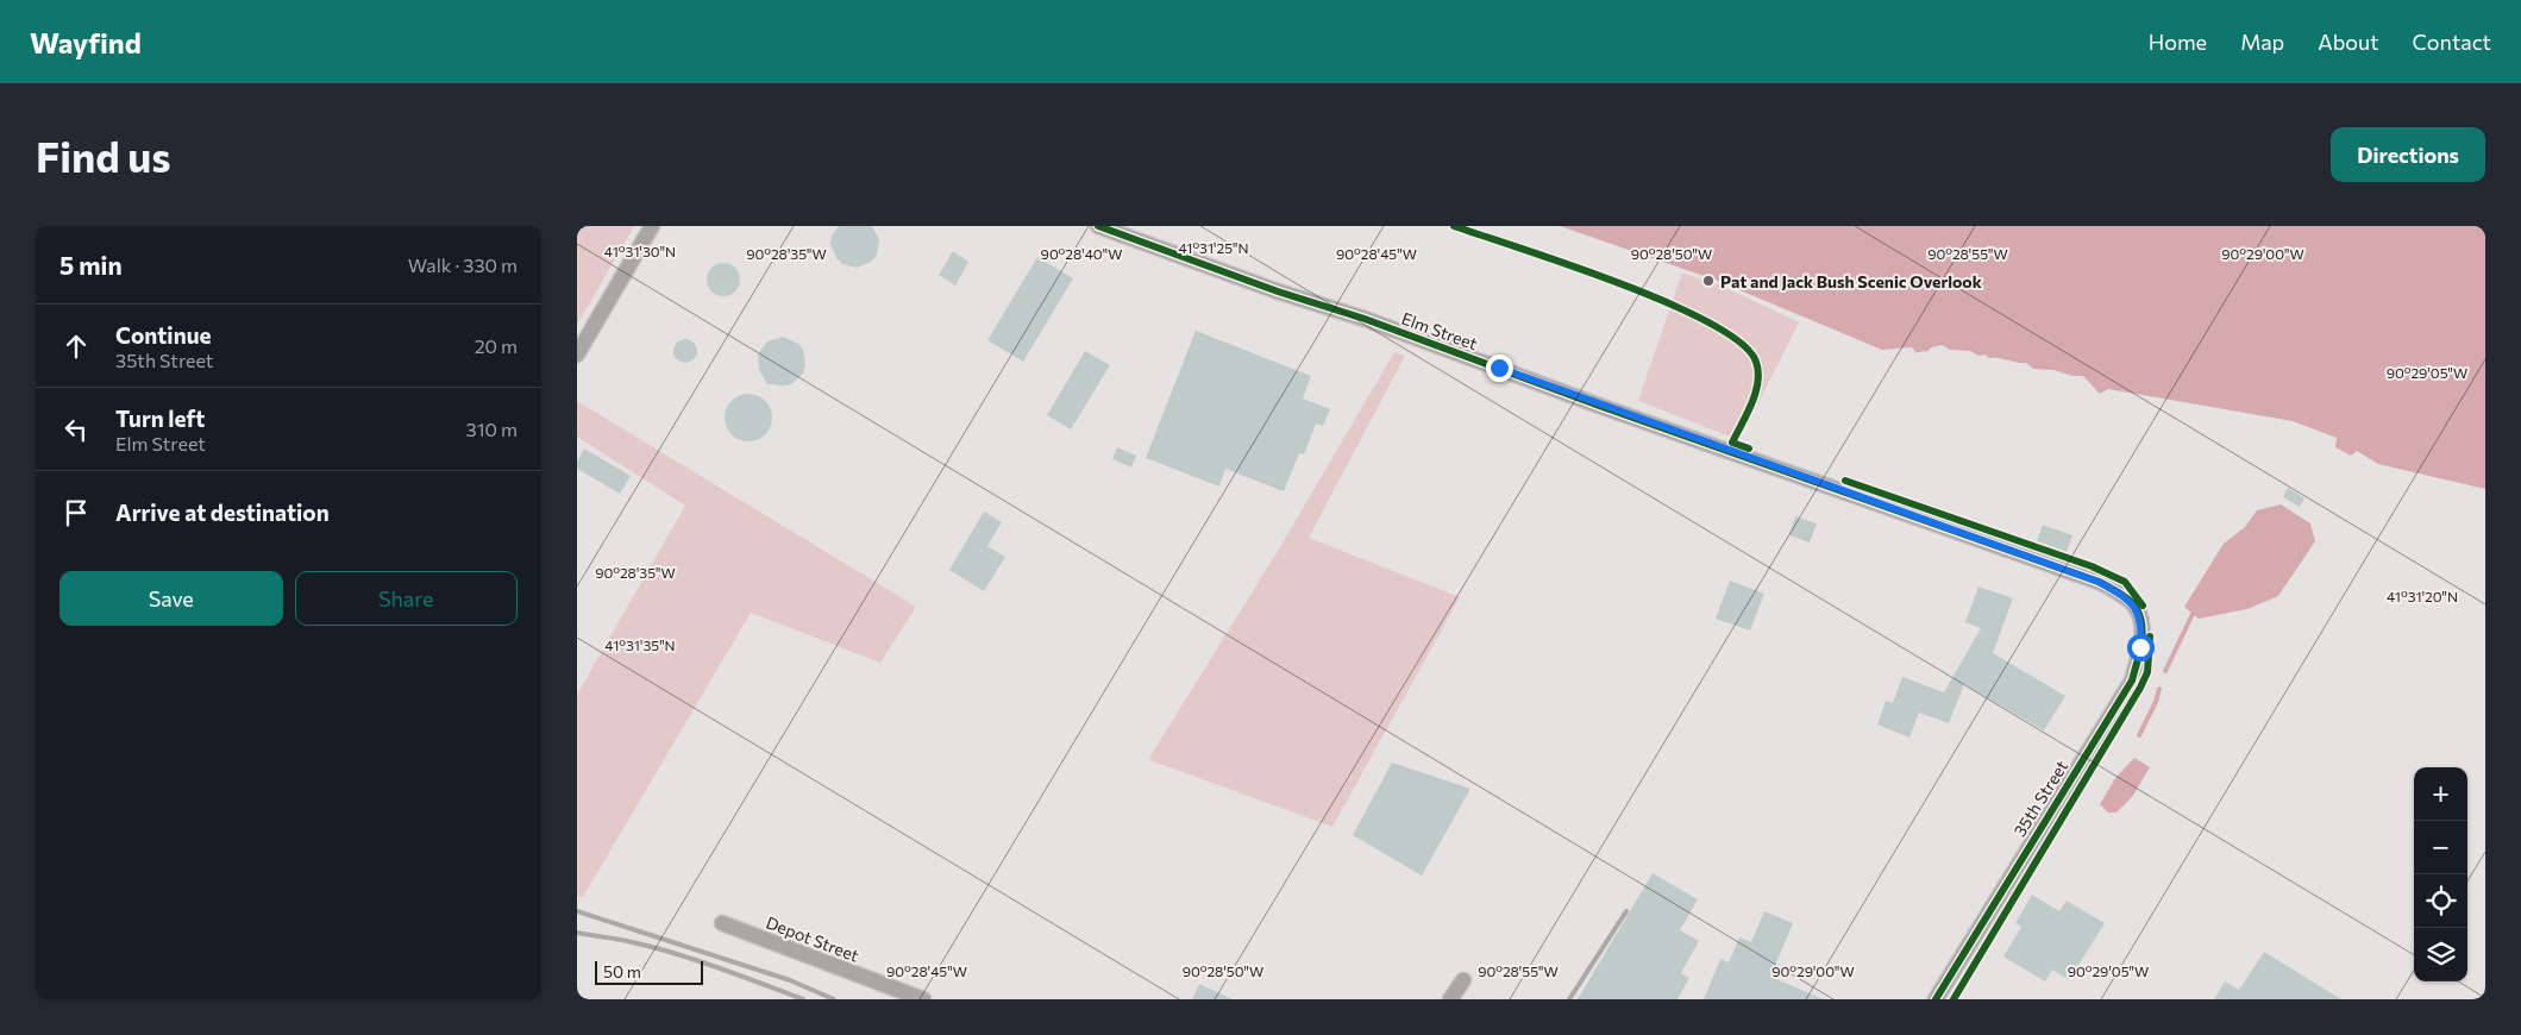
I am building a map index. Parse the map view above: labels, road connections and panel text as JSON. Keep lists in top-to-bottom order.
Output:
{
  "streets": {
    "street": ["Elm Street", "35th Street", "Depot Street"]
  },
  "crossings": [
    ["Elm Street", "35th Street"]
  ],
  "places": ["Pat and Jack Bush Scenic Overlook"],
  "scale_bar": "50 m",
  "page": {
    "header": "Wayfind",
    "nav": [
      "Home",
      "Map",
      "About",
      "Contact"
    ],
    "buttons": [
      "Directions",
      ["Save", "Share"]
    ],
    "title": "Find us",
    "heading": ["5 min", "Walk · 330 m"],
    "list": [
      ["Continue", "35th Street", "20 m"],
      ["Turn left", "Elm Street", "310 m"],
      "Arrive at destination"
    ],
    "map_buttons": ["+", "−"],
    "scale": "50 m"
  },
  "coordinates": [
    "41°31'25\"N",
    "41°31'30\"N",
    "90°28'35\"W",
    "90°28'45\"W",
    "90°28'55\"W",
    "90°29'00\"W",
    "90°28'40\"W",
    "90°28'50\"W",
    "90°29'05\"W",
    "41°31'20\"N",
    "41°31'35\"N"
  ]
}
